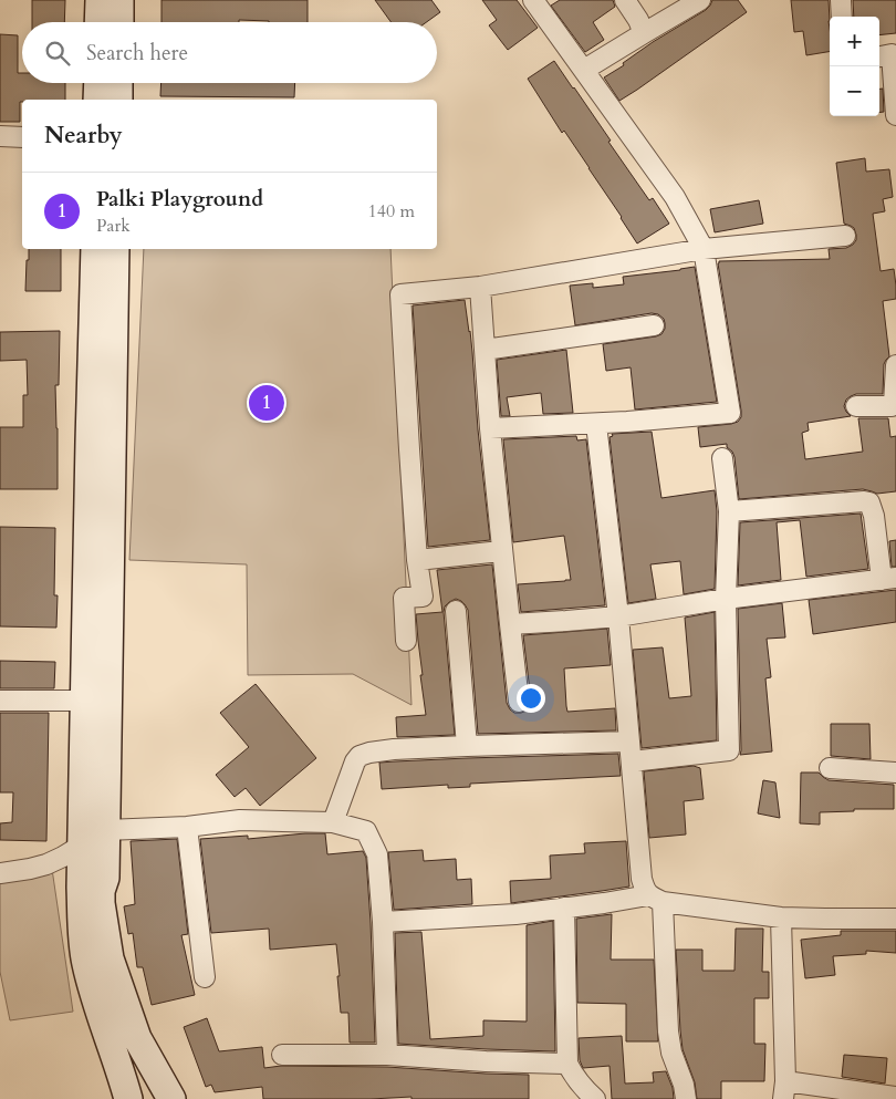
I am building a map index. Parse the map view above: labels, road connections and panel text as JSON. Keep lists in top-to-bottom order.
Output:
{
  "page": {
    "map_buttons": ["+", "−"],
    "search": "Search here",
    "heading": "Nearby",
    "list": [
      {
        "mark": "1",
        "name": "Palki Playground",
        "note": "Park",
        "value": "140 m"
      }
    ],
    "pins": "1"
  }
}
